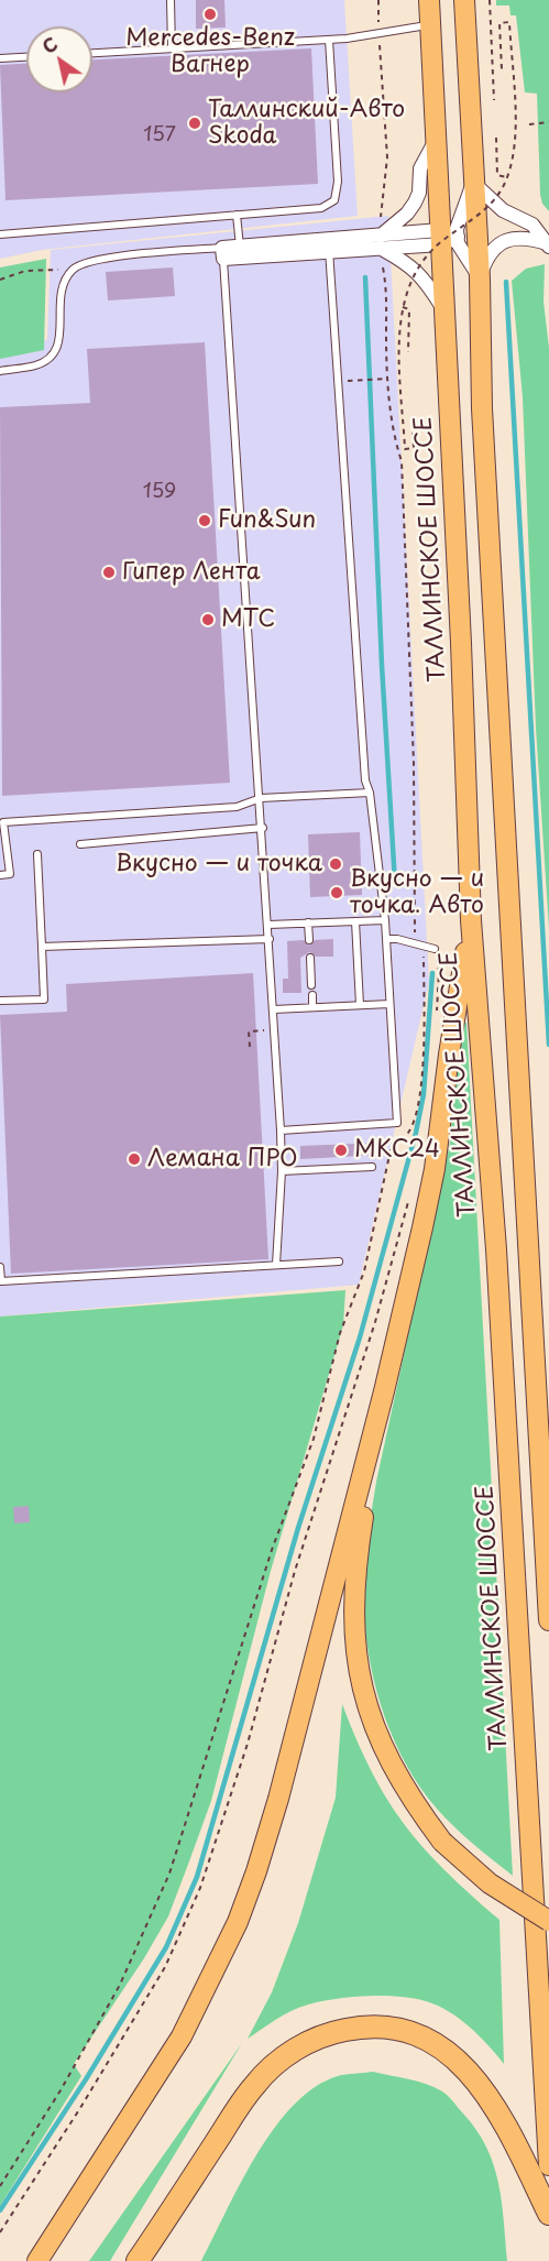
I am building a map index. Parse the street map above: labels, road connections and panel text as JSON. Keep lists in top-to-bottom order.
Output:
{
  "streets": {
    "main road": ["ТАЛЛИНСКОЕ ШОССЕ"]
  },
  "places": [
    "Mercedes-Benz Вагнер",
    "Таллинский-Авто Skoda",
    "Fun&Sun",
    "Гипер Лента",
    "МТС",
    "Вкусно — и точка",
    "Вкусно — и точка. Авто",
    "МКС24",
    "Лемана ПРО"
  ],
  "house_numbers": ["157", "159"],
  "north": "top left"
}
